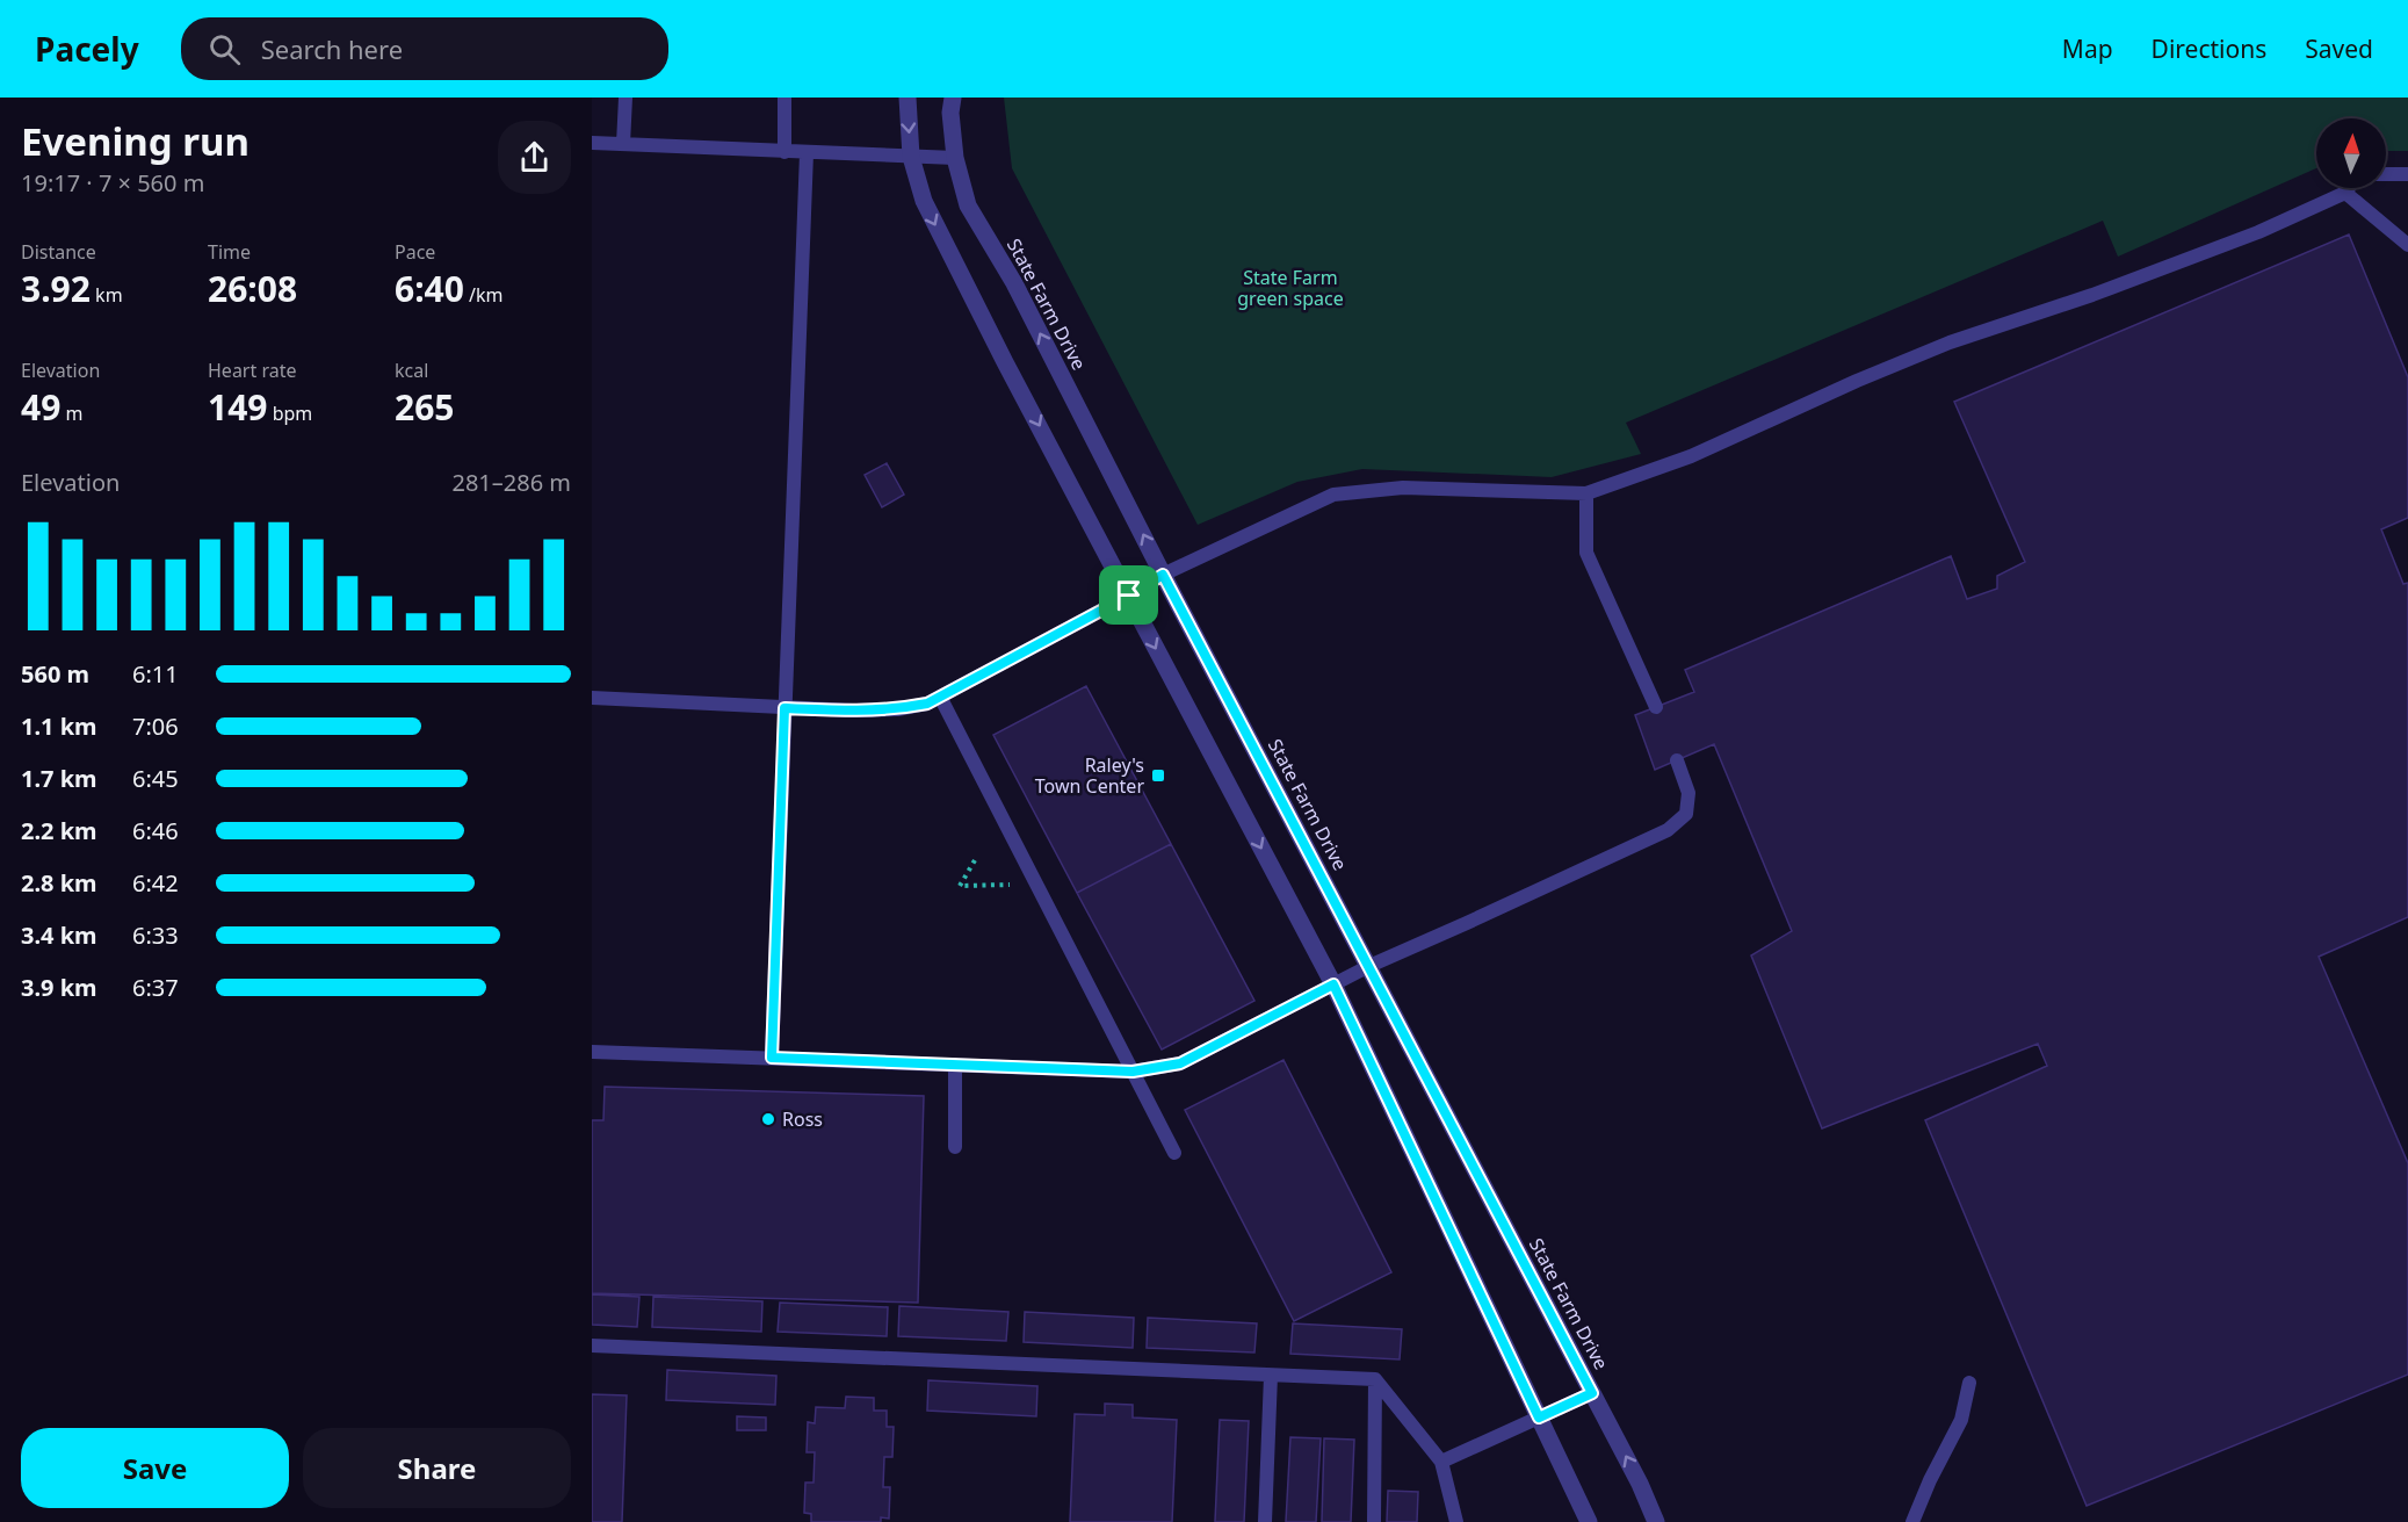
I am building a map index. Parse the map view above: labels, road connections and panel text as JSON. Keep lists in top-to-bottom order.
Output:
{
  "streets": {
    "street": ["State Farm Drive"]
  },
  "parks": ["State Farm green space"],
  "places": {
    "transit": ["Raley's Town Center"],
    "other": ["Ross"]
  },
  "north": "top",
  "page": {
    "header": "Pacely",
    "search": "Search here",
    "nav": ["Map", "Directions", "Saved"],
    "heading": ["Evening run", "19:17 · 7 × 560 m"],
    "stats": [
      ["Distance", "3.92 km"],
      ["Time", "26:08"],
      ["Pace", "6:40 /km"],
      ["Elevation", "49 m"],
      ["Heart rate", "149 bpm"],
      ["kcal", "265"]
    ],
    "chart": ["Elevation", "281–286 m"],
    "list": [
      {
        "name": "560 m",
        "note": "6:11"
      },
      {
        "name": "1.1 km",
        "note": "7:06"
      },
      {
        "name": "1.7 km",
        "note": "6:45"
      },
      {
        "name": "2.2 km",
        "note": "6:46"
      },
      {
        "name": "2.8 km",
        "note": "6:42"
      },
      {
        "name": "3.4 km",
        "note": "6:33"
      },
      {
        "name": "3.9 km",
        "note": "6:37"
      }
    ],
    "buttons": ["Save", "Share"]
  }
}
